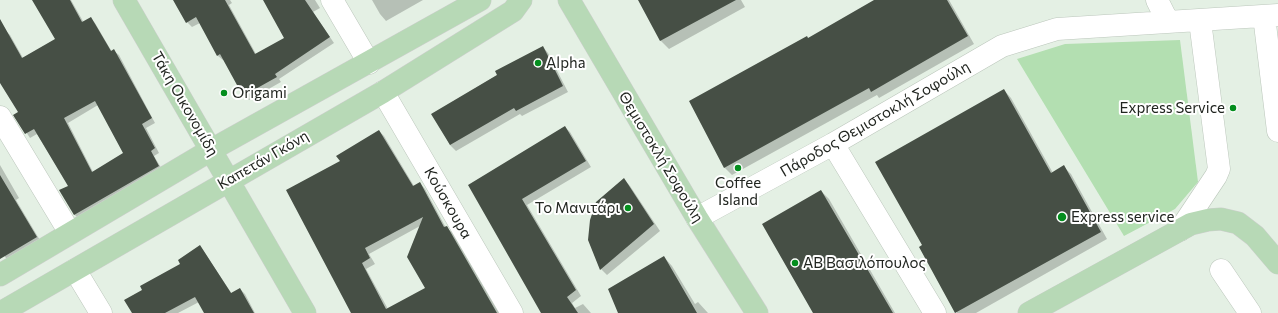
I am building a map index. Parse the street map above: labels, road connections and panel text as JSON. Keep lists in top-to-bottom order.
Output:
{
  "streets": {
    "main road": ["Τάκη Οικονομίδη", "Θεμιστοκλή Σοφούλη", "Καπετάν Γκόνη"],
    "street": ["Πάροδος Θεμιστοκλή Σοφούλη", "Κούσκουρα"]
  },
  "crossings": [
    ["Τάκη Οικονομίδη", "Καπετάν Γκόνη"],
    ["Πάροδος Θεμιστοκλή Σοφούλη", "Θεμιστοκλή Σοφούλη"],
    ["Καπετάν Γκόνη", "Κούσκουρα"]
  ],
  "places": [
    "Alpha",
    "Origami",
    "Express Service",
    "Coffee Island",
    "Το Μανιτάρι",
    "Express service",
    "ΑΒ Βασιλόπουλος"
  ]
}
